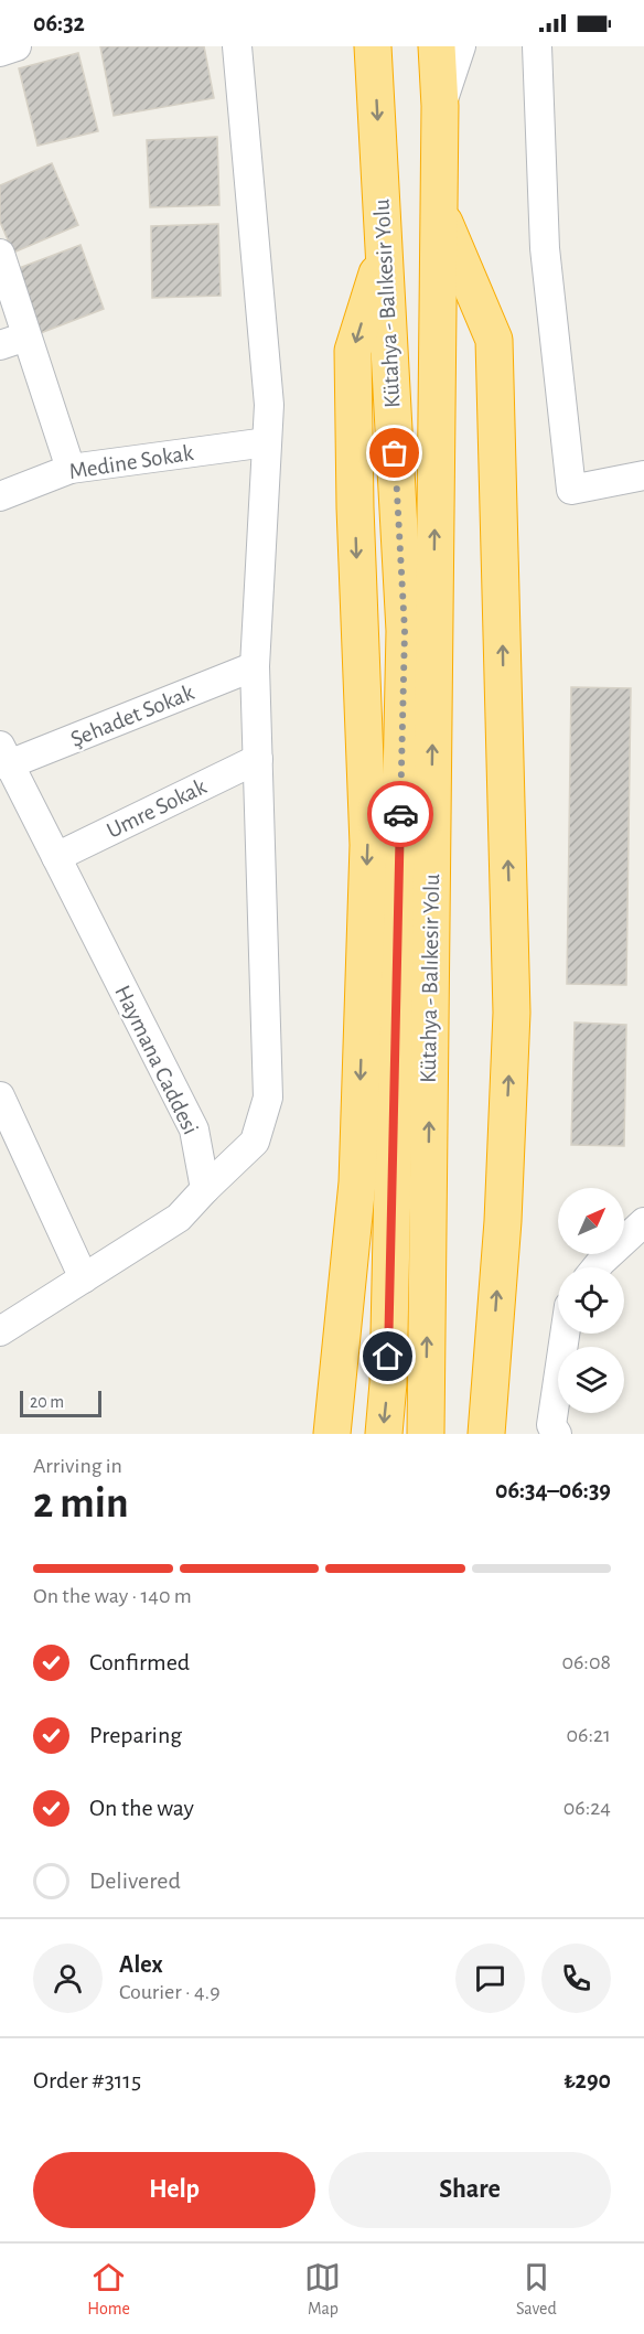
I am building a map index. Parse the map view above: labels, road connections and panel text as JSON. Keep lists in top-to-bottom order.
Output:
{
  "streets": {
    "highway": ["Kütahya - Balıkesir Yolu"],
    "street": [
      "Medine Sokak",
      "Şehadet Sokak",
      "Umre Sokak",
      "Haymana Caddesi"
    ]
  },
  "crossings": [
    ["Şehadet Sokak", "Haymana Caddesi"],
    ["Umre Sokak", "Haymana Caddesi"]
  ],
  "scale_bar": "20 m",
  "north": "top right",
  "page": {
    "status": "06:32",
    "scale": "20 m",
    "heading": ["2 min", "Arriving in", "06:34–06:39"],
    "panel": [
      "Alex",
      "Courier · 4.9",
      "Order #3115",
      "₺290"
    ],
    "bar": "On the way · 140 m",
    "list": [
      ["Confirmed", "06:08"],
      ["Preparing", "06:21"],
      ["On the way", "06:24"],
      "Delivered"
    ],
    "buttons": ["Help", "Share"],
    "tabs": ["Home", "Map", "Saved"]
  }
}
